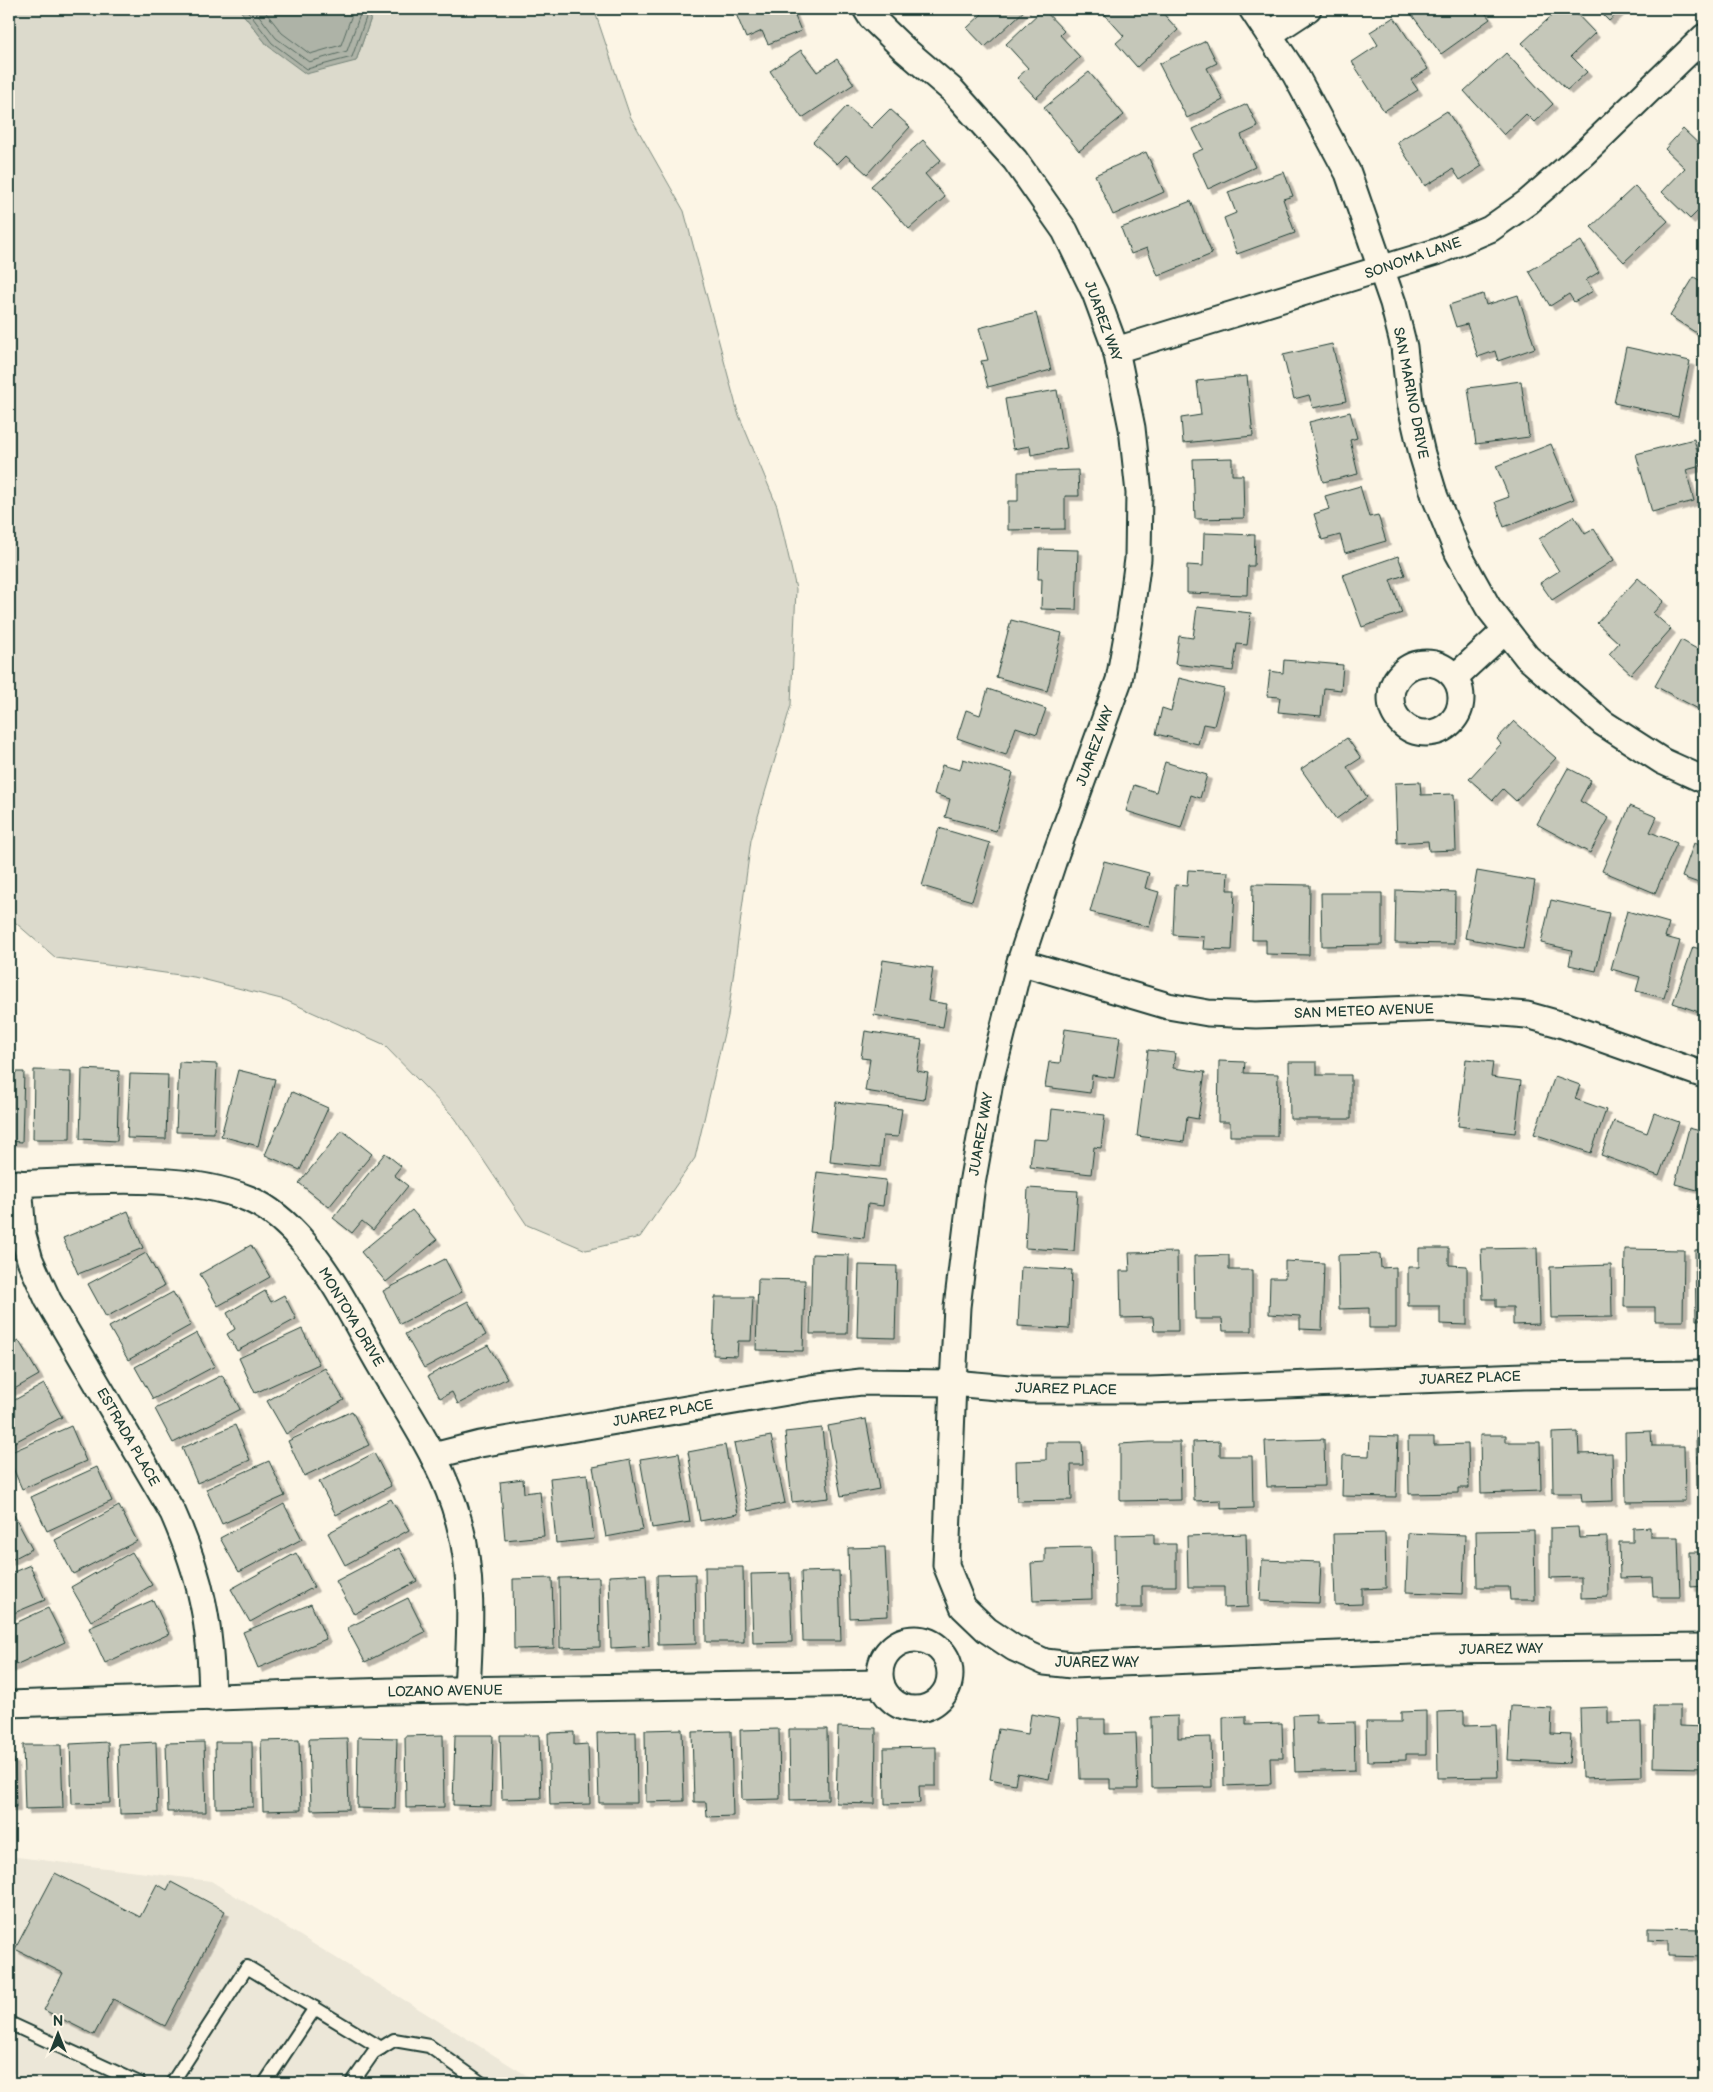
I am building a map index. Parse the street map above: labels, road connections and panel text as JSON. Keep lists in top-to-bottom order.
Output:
{
  "streets": {
    "street": [
      "SONOMA LANE",
      "JUAREZ WAY",
      "SAN MARINO DRIVE",
      "SAN METEO AVENUE",
      "MONTOYA DRIVE",
      "JUAREZ PLACE",
      "ESTRADA PLACE",
      "LOZANO AVENUE"
    ]
  },
  "crossings": [
    ["SONOMA LANE", "JUAREZ WAY"],
    ["SONOMA LANE", "SAN MARINO DRIVE"],
    ["JUAREZ WAY", "SAN METEO AVENUE"],
    ["JUAREZ WAY", "JUAREZ PLACE"],
    ["MONTOYA DRIVE", "JUAREZ PLACE"],
    ["MONTOYA DRIVE", "ESTRADA PLACE"],
    ["MONTOYA DRIVE", "LOZANO AVENUE"],
    ["ESTRADA PLACE", "LOZANO AVENUE"]
  ],
  "north": "top"
}
